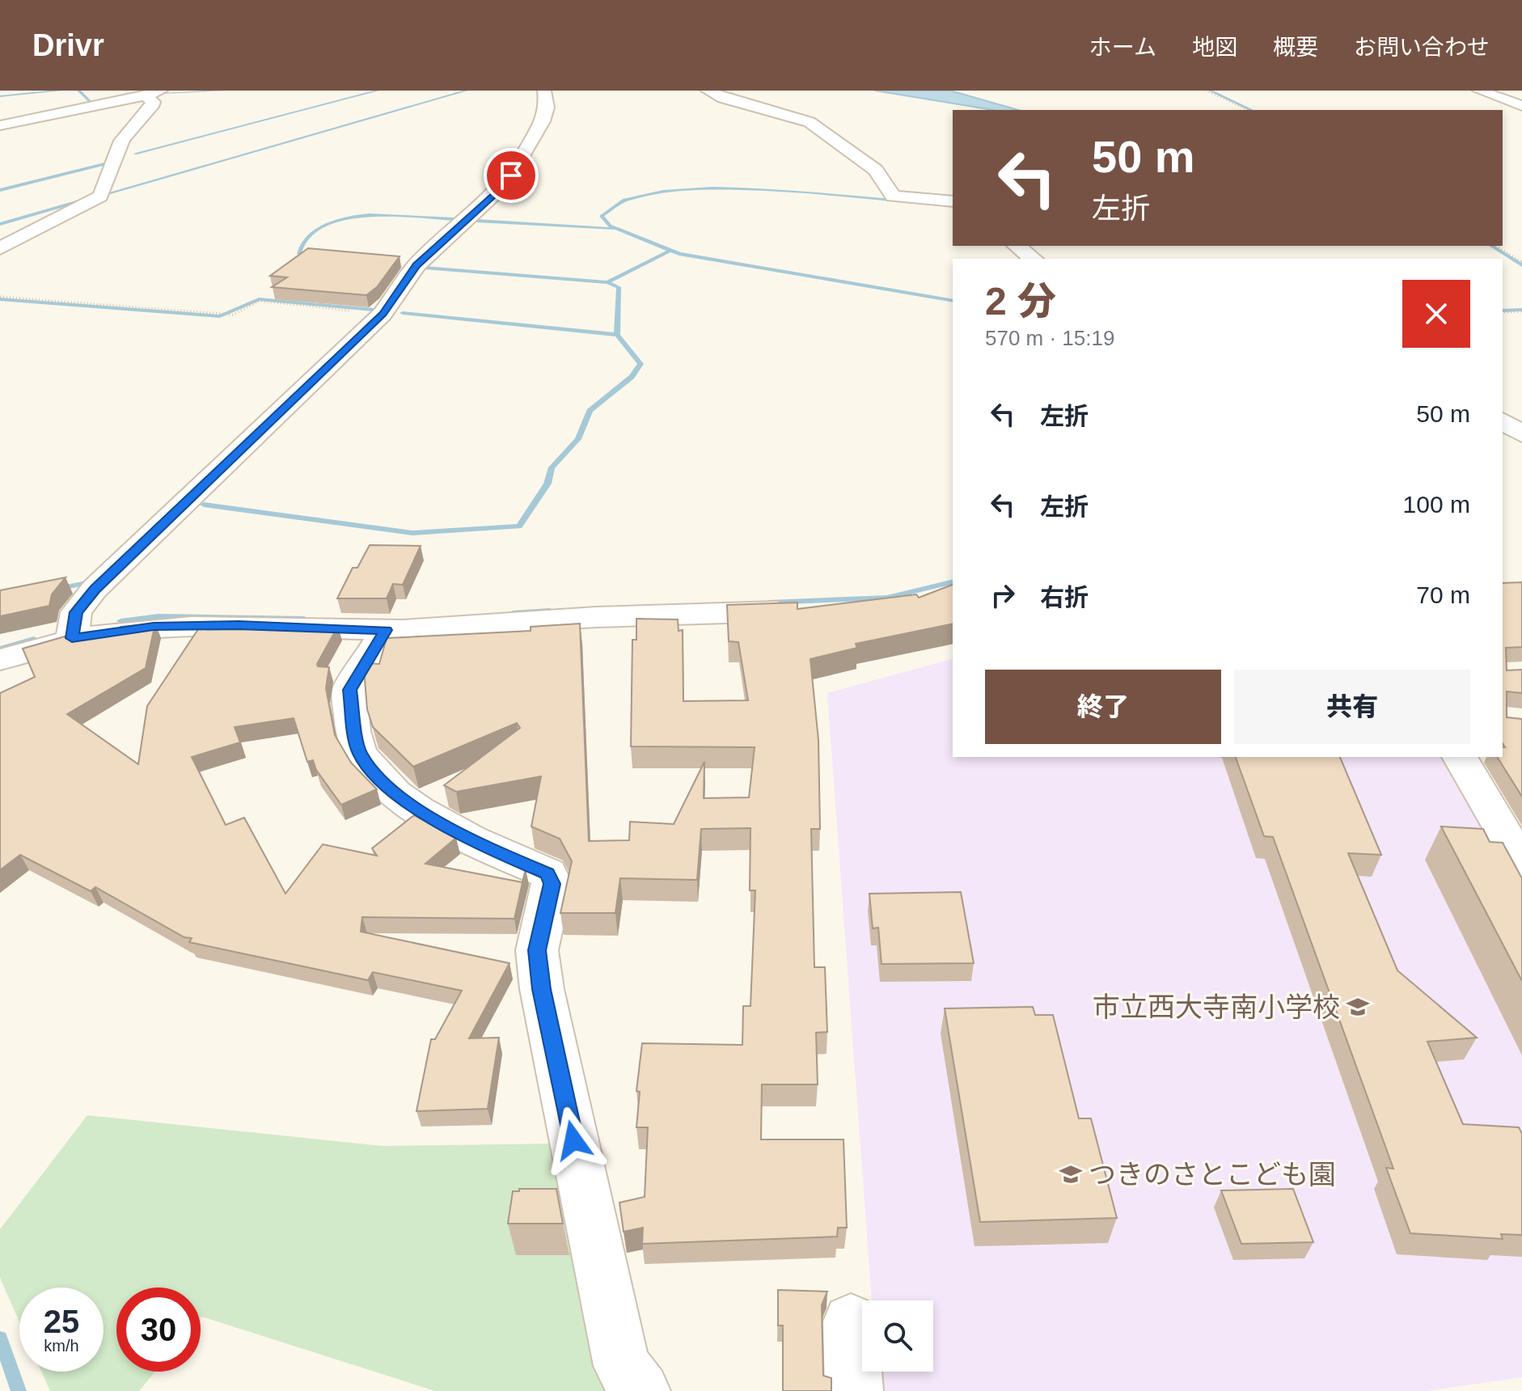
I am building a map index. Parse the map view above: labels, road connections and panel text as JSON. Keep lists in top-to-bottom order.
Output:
{
  "places": {
    "school or university": ["市立西大寺南小学校", "つきのさとこども園"]
  },
  "page": {
    "header": "Drivr",
    "nav": [
      "ホーム",
      "地図",
      "概要",
      "お問い合わせ"
    ],
    "turn": ["50 m", "左折"],
    "heading": ["2 分", "570 m · 15:19"],
    "list": [
      {
        "name": "左折",
        "value": "50 m"
      },
      {
        "name": "左折",
        "value": "100 m"
      },
      {
        "name": "右折",
        "value": "70 m"
      }
    ],
    "buttons": ["終了", "共有"],
    "speed": "25 km/h",
    "limit": "30"
  }
}
